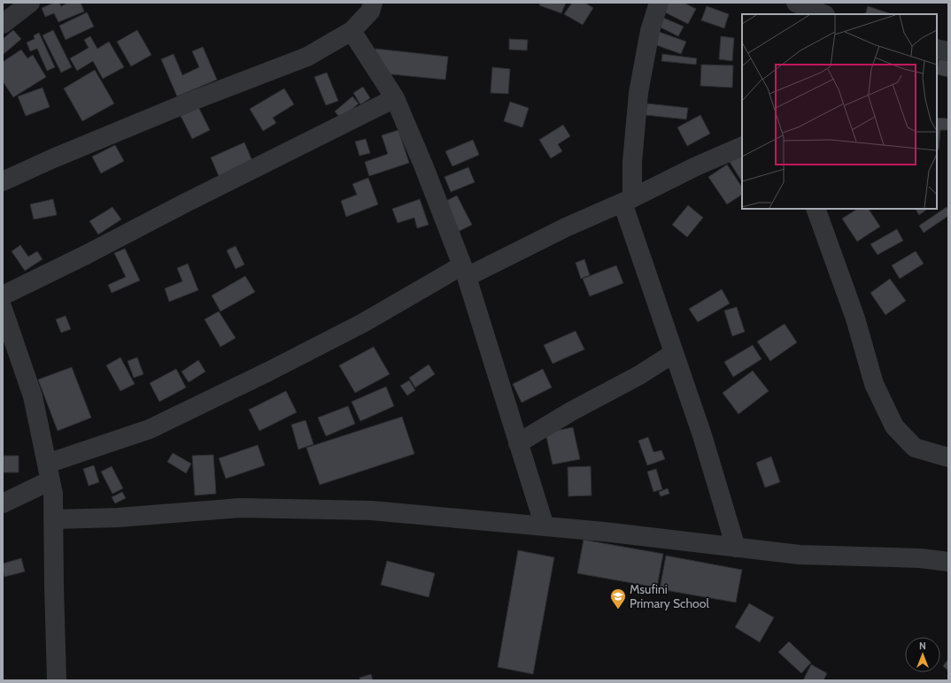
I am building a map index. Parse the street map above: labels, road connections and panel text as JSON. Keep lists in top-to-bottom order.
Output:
{
  "places": {
    "school or university": ["Msufini Primary School"]
  },
  "north": "top"
}
